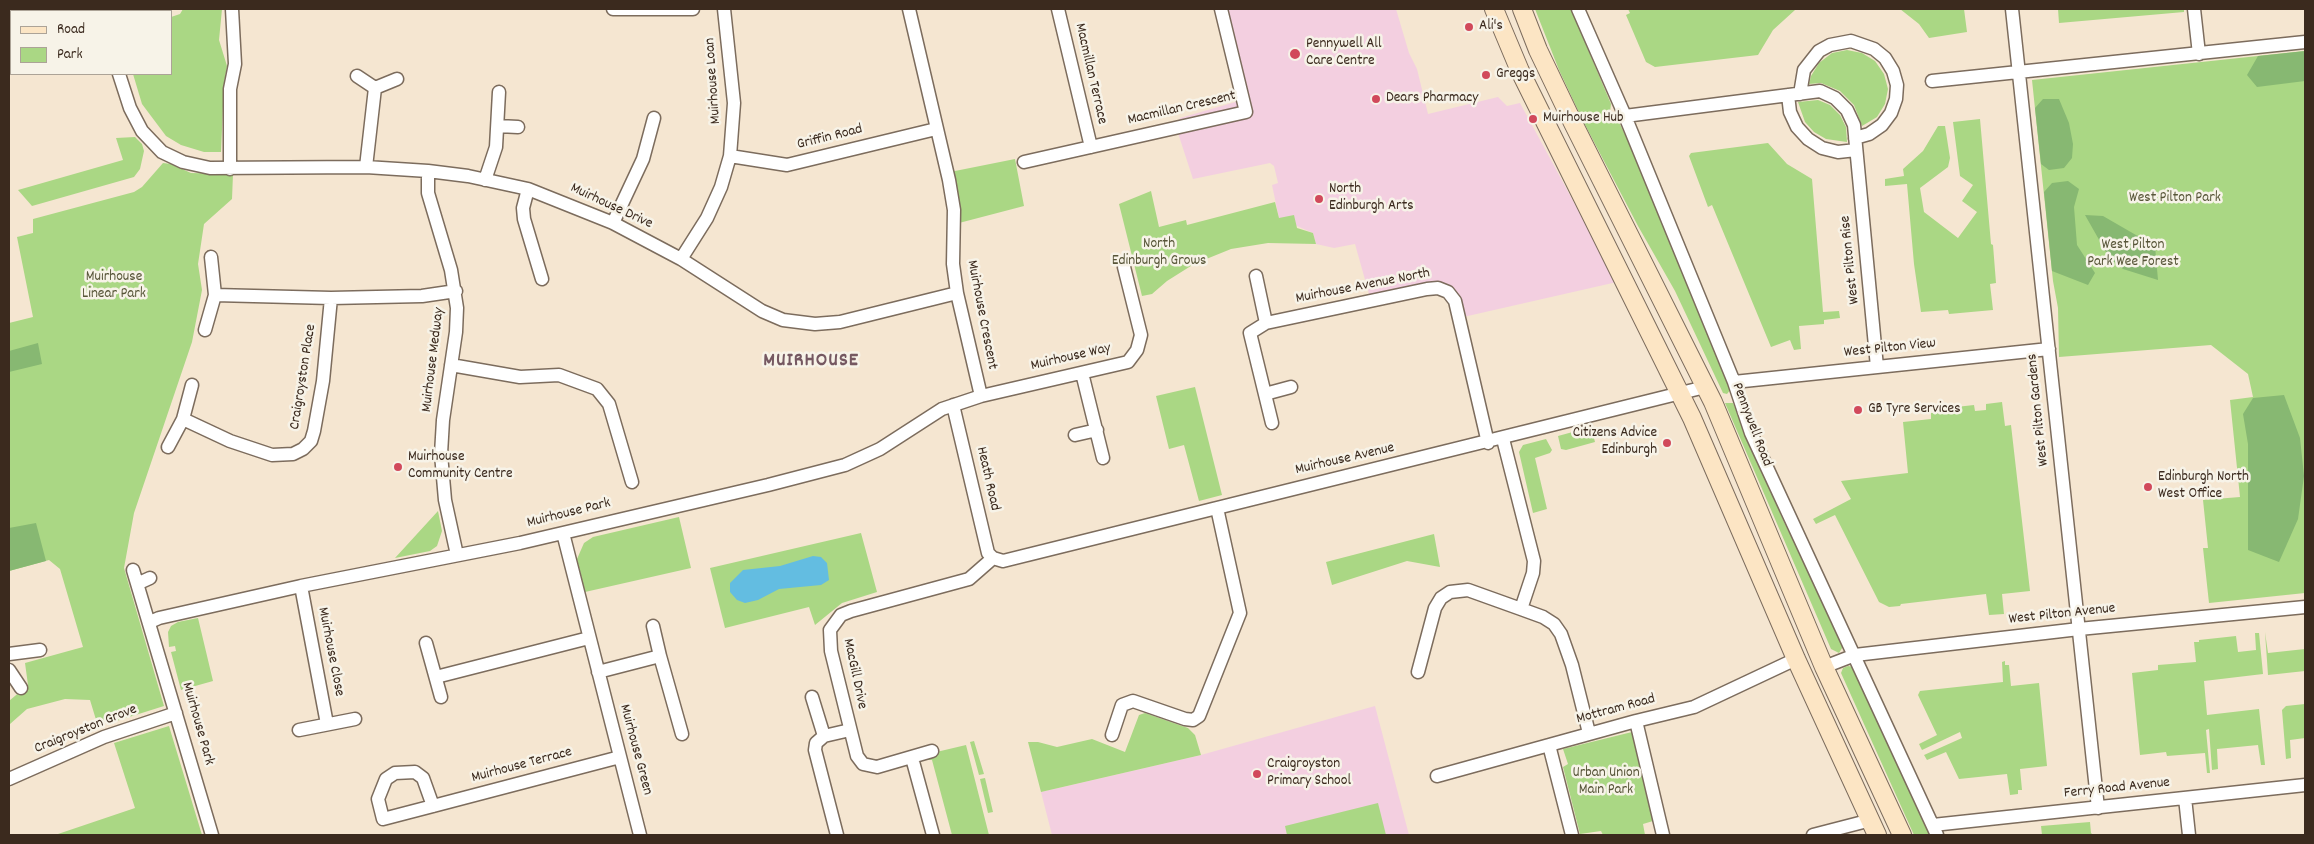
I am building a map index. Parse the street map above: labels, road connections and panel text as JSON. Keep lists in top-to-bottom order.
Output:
{
  "streets": {
    "street": [
      "Macmillan Terrace",
      "Muirhouse Loan",
      "Macmillan Crescent",
      "Griffin Road",
      "Muirhouse Drive",
      "West Pilton Rise",
      "Muirhouse Avenue North",
      "Muirhouse Crescent",
      "West Pilton View",
      "Muirhouse Way",
      "Muirhouse Medway",
      "Craigroyston Place",
      "West Pilton Gardens",
      "Pennywell Road",
      "Muirhouse Avenue",
      "Heath Road",
      "Muirhouse Park",
      "West Pilton Avenue",
      "Muirhouse Close",
      "MacGill Drive",
      "Mottram Road",
      "Craigroyston Grove",
      "Muirhouse Green",
      "Muirhouse Terrace",
      "Ferry Road Avenue"
    ]
  },
  "crossings": [
    ["Macmillan Terrace", "Macmillan Crescent"],
    ["Muirhouse Loan", "Griffin Road"],
    ["Muirhouse Loan", "Muirhouse Drive"],
    ["Griffin Road", "Muirhouse Crescent"],
    ["Muirhouse Drive", "Muirhouse Crescent"],
    ["Muirhouse Drive", "Muirhouse Medway"],
    ["West Pilton Rise", "West Pilton View"],
    ["West Pilton Rise", "Pennywell Road"],
    ["Muirhouse Avenue North", "Muirhouse Avenue"],
    ["Muirhouse Crescent", "Muirhouse Way"],
    ["Muirhouse Crescent", "Muirhouse Park"],
    ["West Pilton View", "West Pilton Gardens"],
    ["West Pilton View", "Pennywell Road"],
    ["Muirhouse Way", "Muirhouse Park"],
    ["Muirhouse Medway", "Muirhouse Park"],
    ["West Pilton Gardens", "West Pilton Avenue"],
    ["West Pilton Gardens", "Ferry Road Avenue"],
    ["Pennywell Road", "Muirhouse Avenue"],
    ["Pennywell Road", "West Pilton Avenue"],
    ["Pennywell Road", "Ferry Road Avenue"],
    ["Muirhouse Avenue", "Heath Road"],
    ["Muirhouse Avenue", "MacGill Drive"],
    ["Heath Road", "Muirhouse Park"],
    ["Heath Road", "MacGill Drive"],
    ["Muirhouse Park", "Muirhouse Close"],
    ["Muirhouse Park", "Craigroyston Grove"],
    ["Muirhouse Park", "Muirhouse Green"],
    ["Muirhouse Green", "Muirhouse Terrace"]
  ],
  "districts": ["MUIRHOUSE"],
  "parks": [
    "West Pilton Park",
    "North Edinburgh Grows",
    "West Pilton Park Wee Forest",
    "Muirhouse Linear Park",
    "Urban Union Main Park"
  ],
  "places": [
    "Ali's",
    "Pennywell All Care Centre",
    "Greggs",
    "Dears Pharmacy",
    "Muirhouse Hub",
    "North Edinburgh Arts",
    "GB Tyre Services",
    "Citizens Advice Edinburgh",
    "Muirhouse Community Centre",
    "Edinburgh North West Office",
    "Craigroyston Primary School"
  ],
  "legend": ["Road", "Park"]
}
